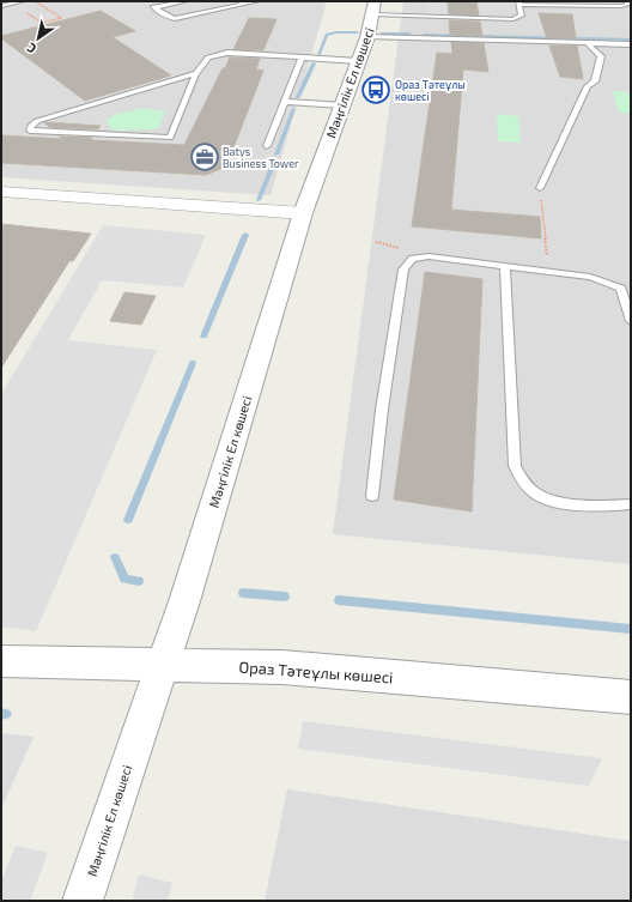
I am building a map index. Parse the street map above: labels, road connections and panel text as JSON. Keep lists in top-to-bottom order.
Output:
{
  "streets": {
    "street": ["Мәңгілік Ел көшесі", "Ораз Тәтеұлы көшесі"]
  },
  "crossings": [
    ["Мәңгілік Ел көшесі", "Ораз Тәтеұлы көшесі"]
  ],
  "places": {
    "bus stop": ["Ораз Тәтеұлы көшесі"],
    "office": ["Batys Business Tower"]
  },
  "north": "bottom left"
}
